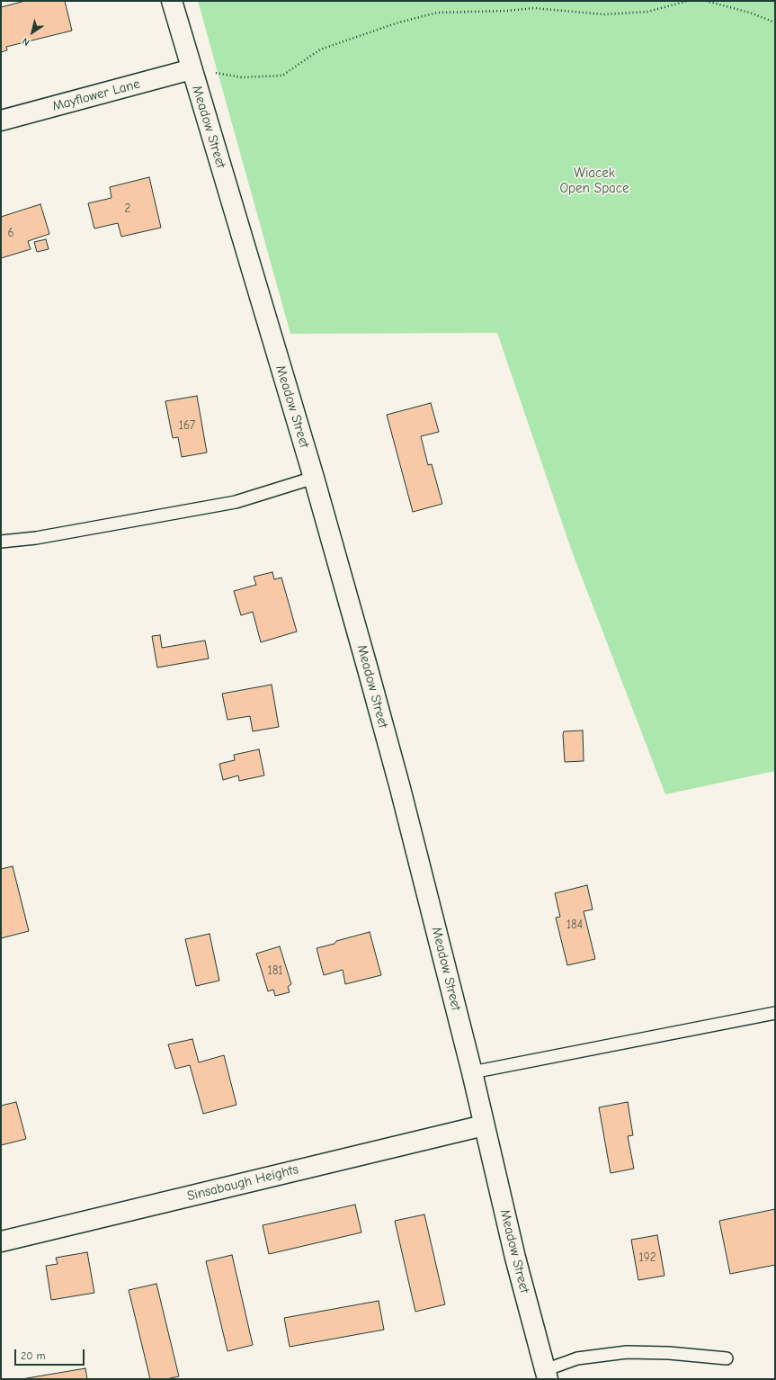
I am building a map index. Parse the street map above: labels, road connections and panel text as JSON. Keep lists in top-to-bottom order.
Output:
{
  "streets": {
    "street": ["Mayflower Lane", "Meadow Street", "Sinsabaugh Heights"]
  },
  "crossings": [
    ["Mayflower Lane", "Meadow Street"],
    ["Meadow Street", "Sinsabaugh Heights"]
  ],
  "parks": ["Wiacek Open Space"],
  "house_numbers": [
    "2",
    "6",
    "167",
    "184",
    "181",
    "192"
  ],
  "scale_bar": "20 m",
  "north": "bottom left"
}
